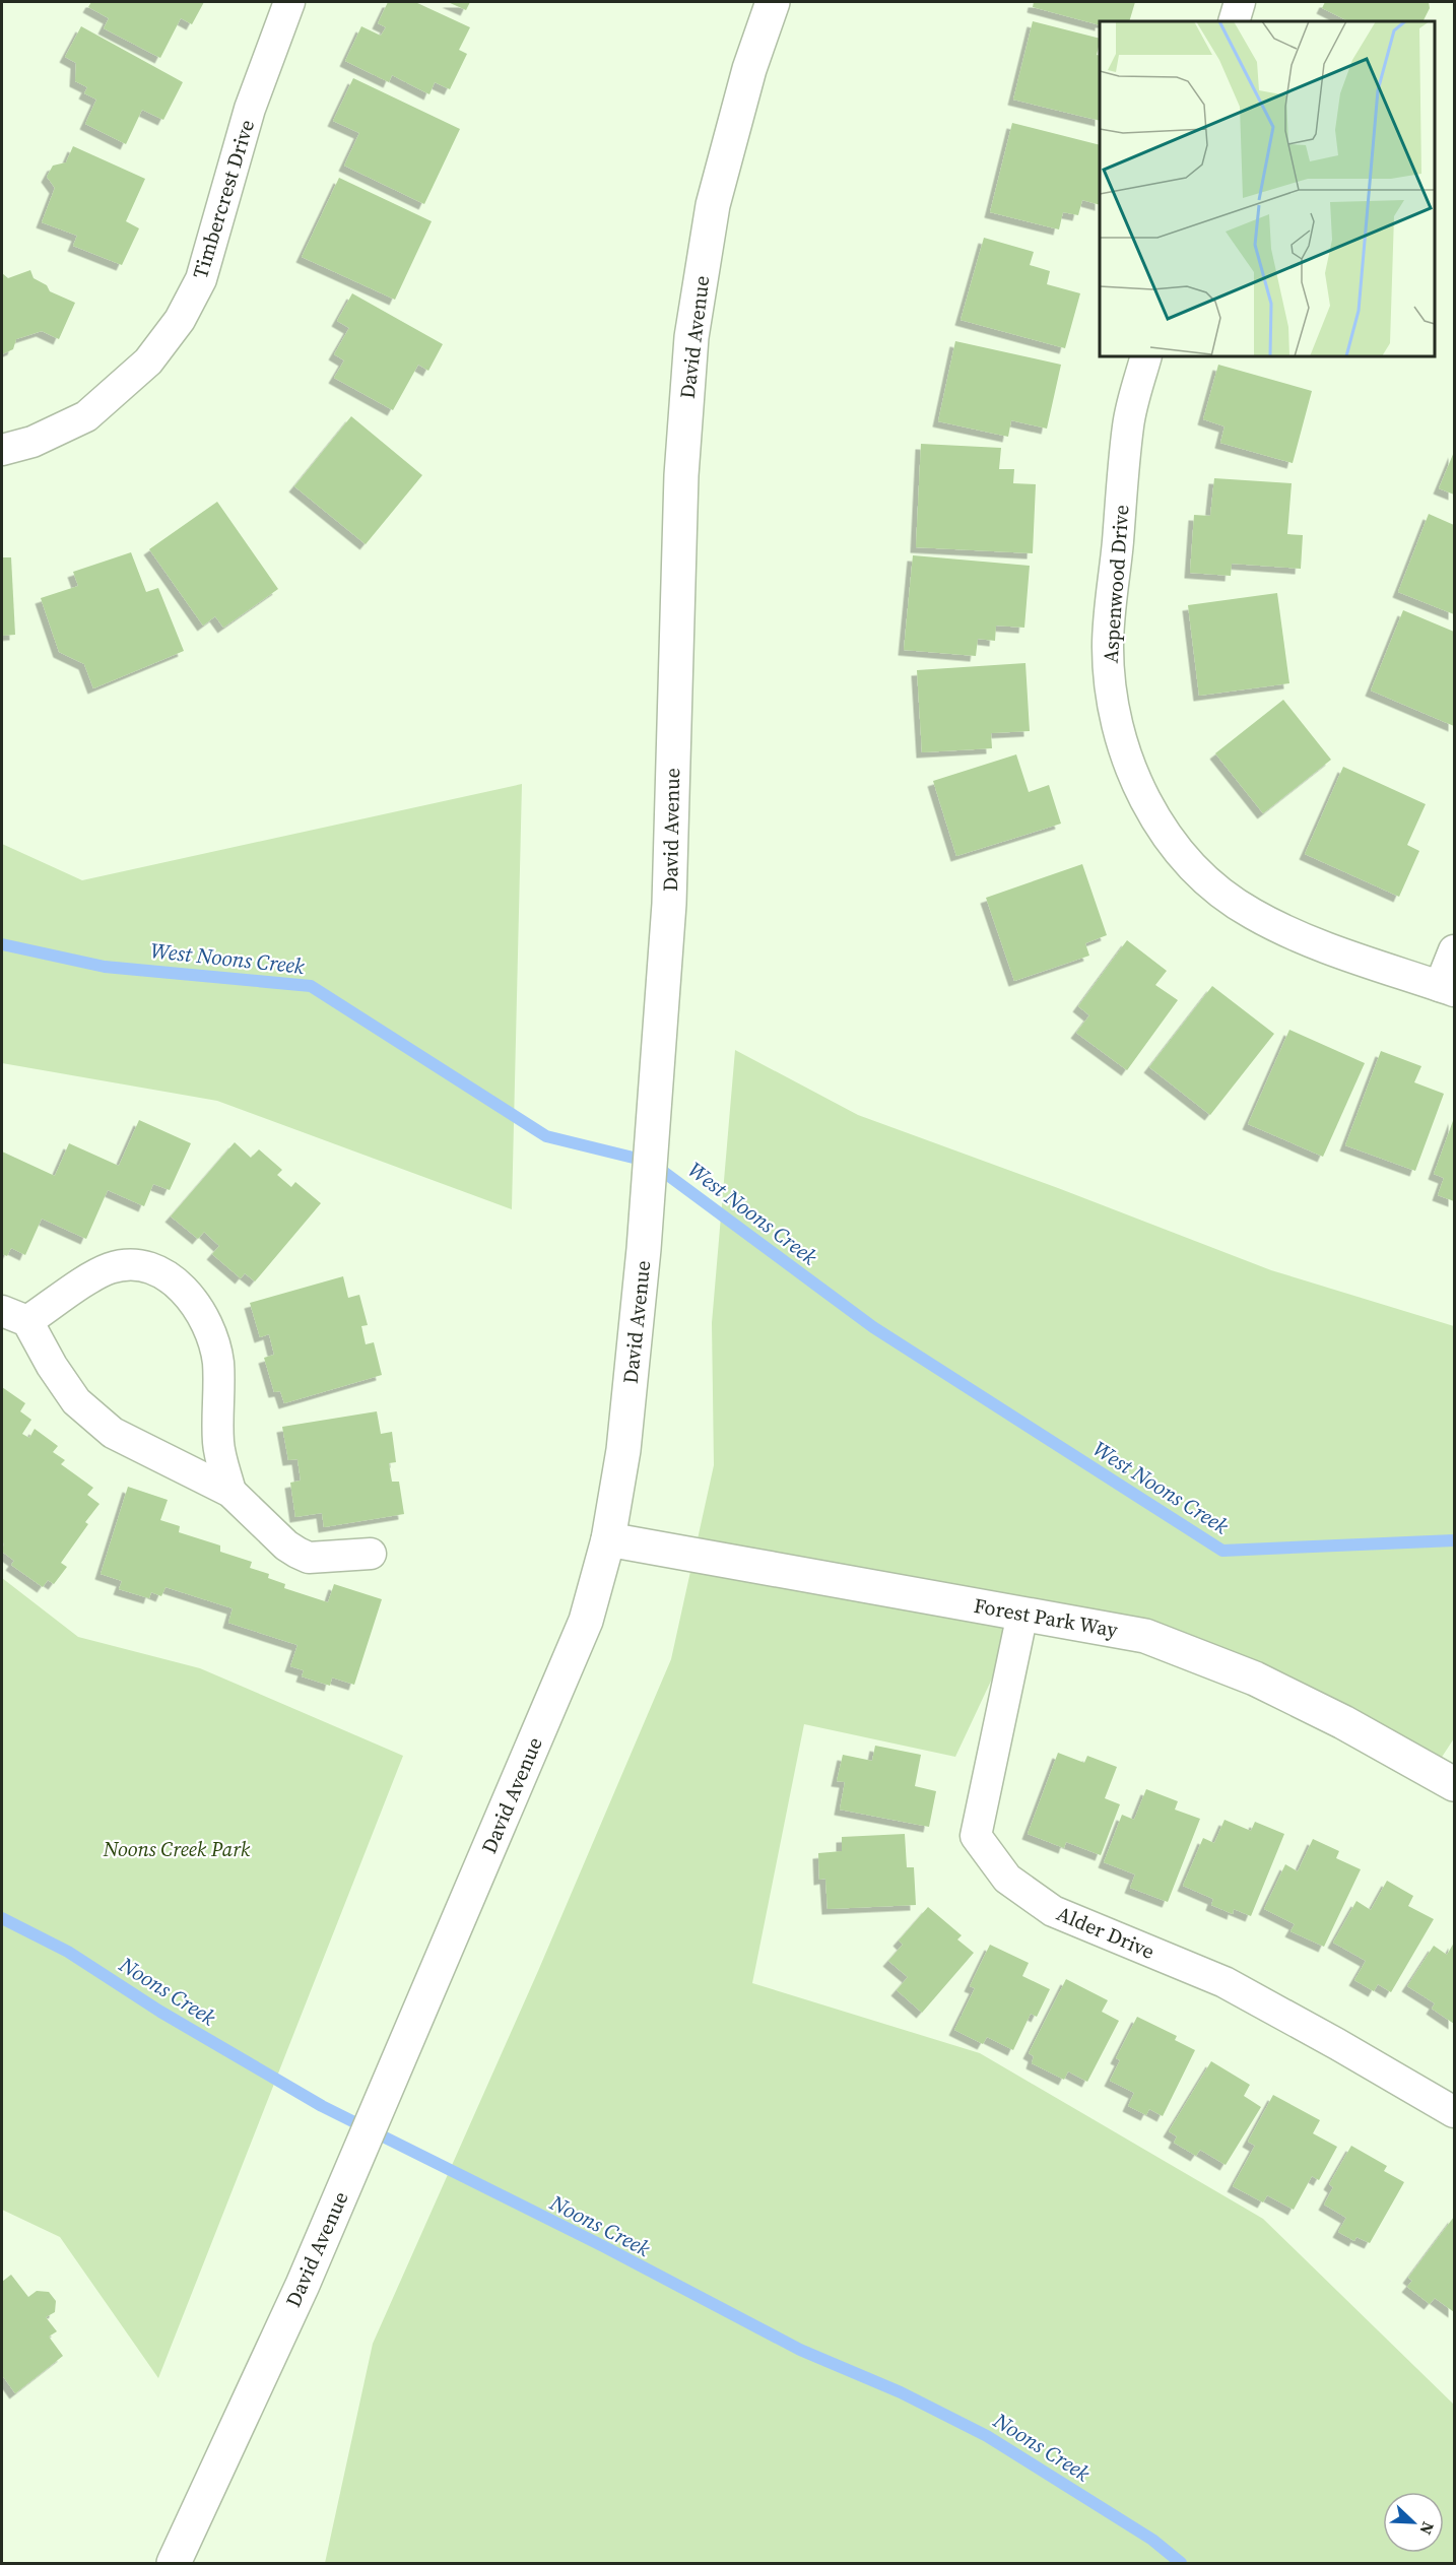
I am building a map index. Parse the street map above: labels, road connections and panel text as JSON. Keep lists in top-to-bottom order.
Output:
{
  "streets": {
    "main road": ["David Avenue", "Forest Park Way"],
    "street": ["Timbercrest Drive", "Aspenwood Drive", "Alder Drive"]
  },
  "crossings": [
    ["David Avenue", "Forest Park Way"],
    ["Forest Park Way", "Alder Drive"]
  ],
  "water": ["West Noons Creek", "Noons Creek"],
  "parks": ["Noons Creek Park"],
  "north": "bottom right"
}
